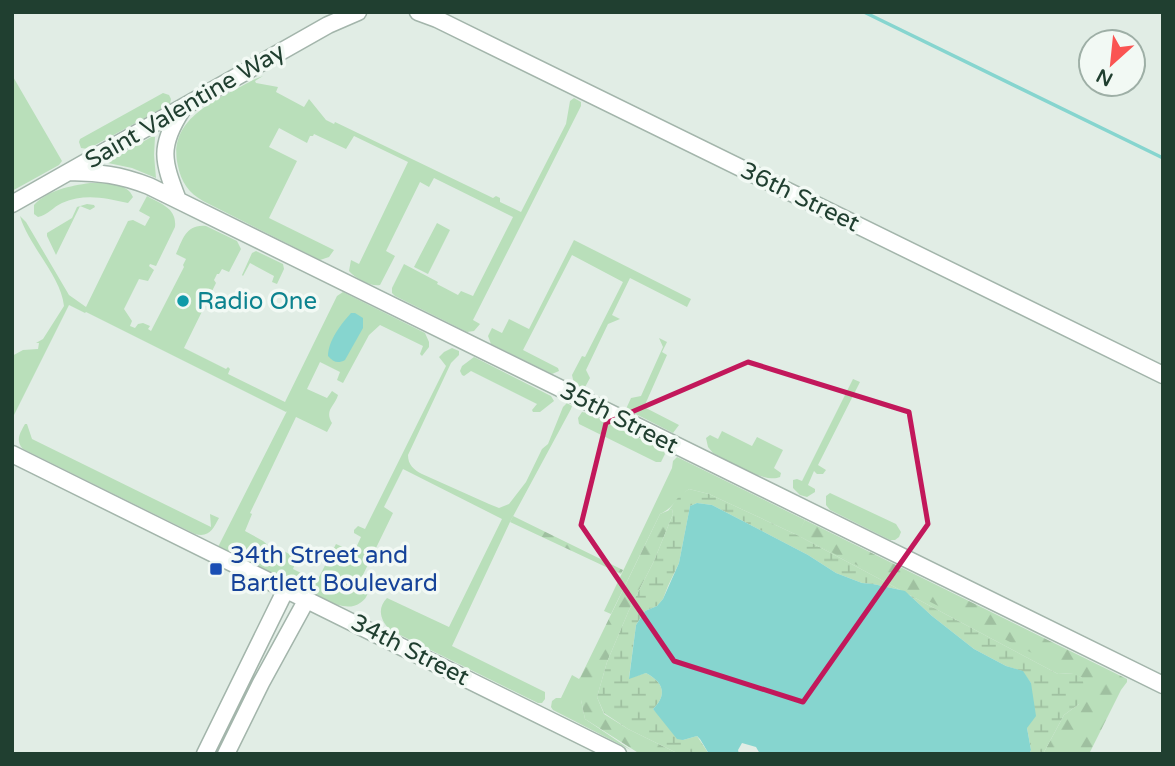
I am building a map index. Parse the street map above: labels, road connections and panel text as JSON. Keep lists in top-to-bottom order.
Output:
{
  "streets": {
    "street": [
      "Saint Valentine Way",
      "36th Street",
      "35th Street",
      "34th Street"
    ]
  },
  "crossings": [
    ["Saint Valentine Way", "35th Street"]
  ],
  "places": {
    "other": ["Radio One"],
    "transit": ["34th Street and Bartlett Boulevard"]
  },
  "north": "bottom left"
}
